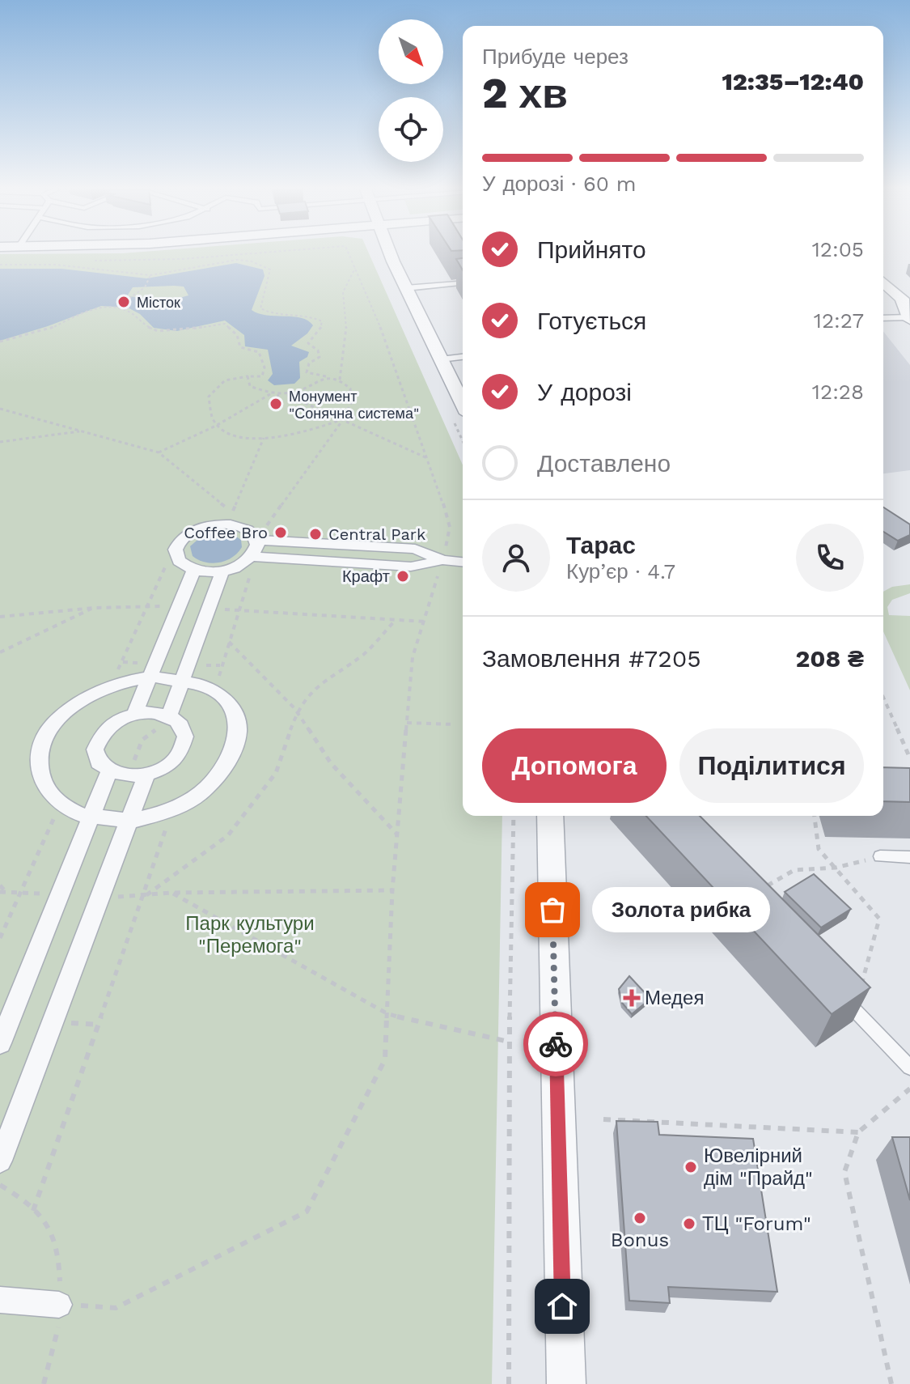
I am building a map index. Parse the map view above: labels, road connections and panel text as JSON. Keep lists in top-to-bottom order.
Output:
{
  "parks": ["Парк культури \"Перемога\""],
  "places": {
    "other": [
      "Місток",
      "Монумент \"Сонячна система\"",
      "Coffee Bro",
      "Central Park",
      "Крафт",
      "Золота рибка",
      "Ювелірний дім \"Прайд\"",
      "Bonus",
      "ТЦ \"Forum\""
    ],
    "health": ["Медея"]
  },
  "north": "bottom right",
  "page": {
    "heading": ["2 хв", "Прибуде через", "12:35–12:40"],
    "panel": [
      "Тарас",
      "Кур’єр · 4.7",
      "Замовлення #7205",
      "208 ₴"
    ],
    "bar": "У дорозі · 60 m",
    "list": [
      ["Прийнято", "12:05"],
      ["Готується", "12:27"],
      ["У дорозі", "12:28"],
      "Доставлено"
    ],
    "buttons": ["Допомога", "Поділитися"],
    "bubble": "Золота рибка"
  }
}
